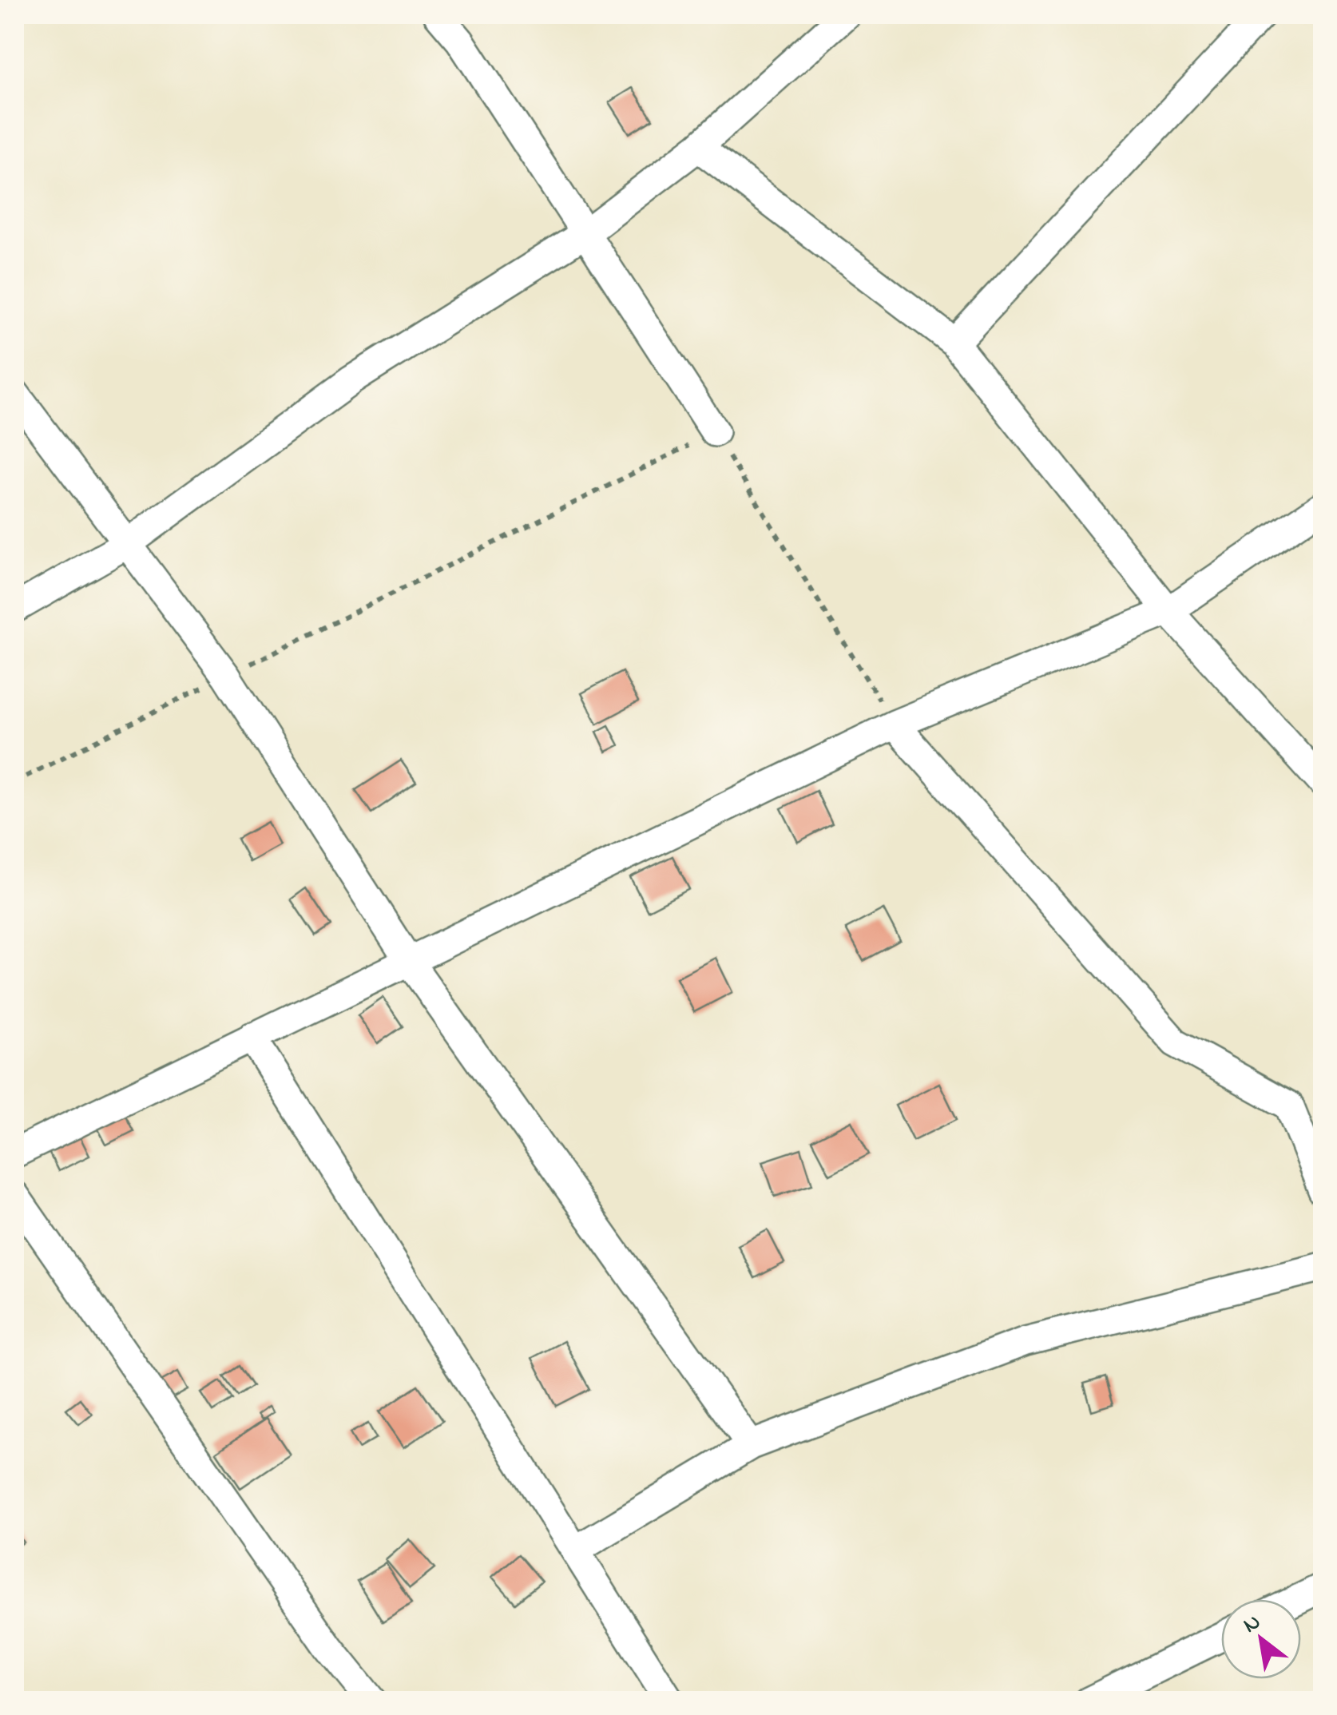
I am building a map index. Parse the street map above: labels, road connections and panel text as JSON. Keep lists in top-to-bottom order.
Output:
{
  "north": "top left"
}
